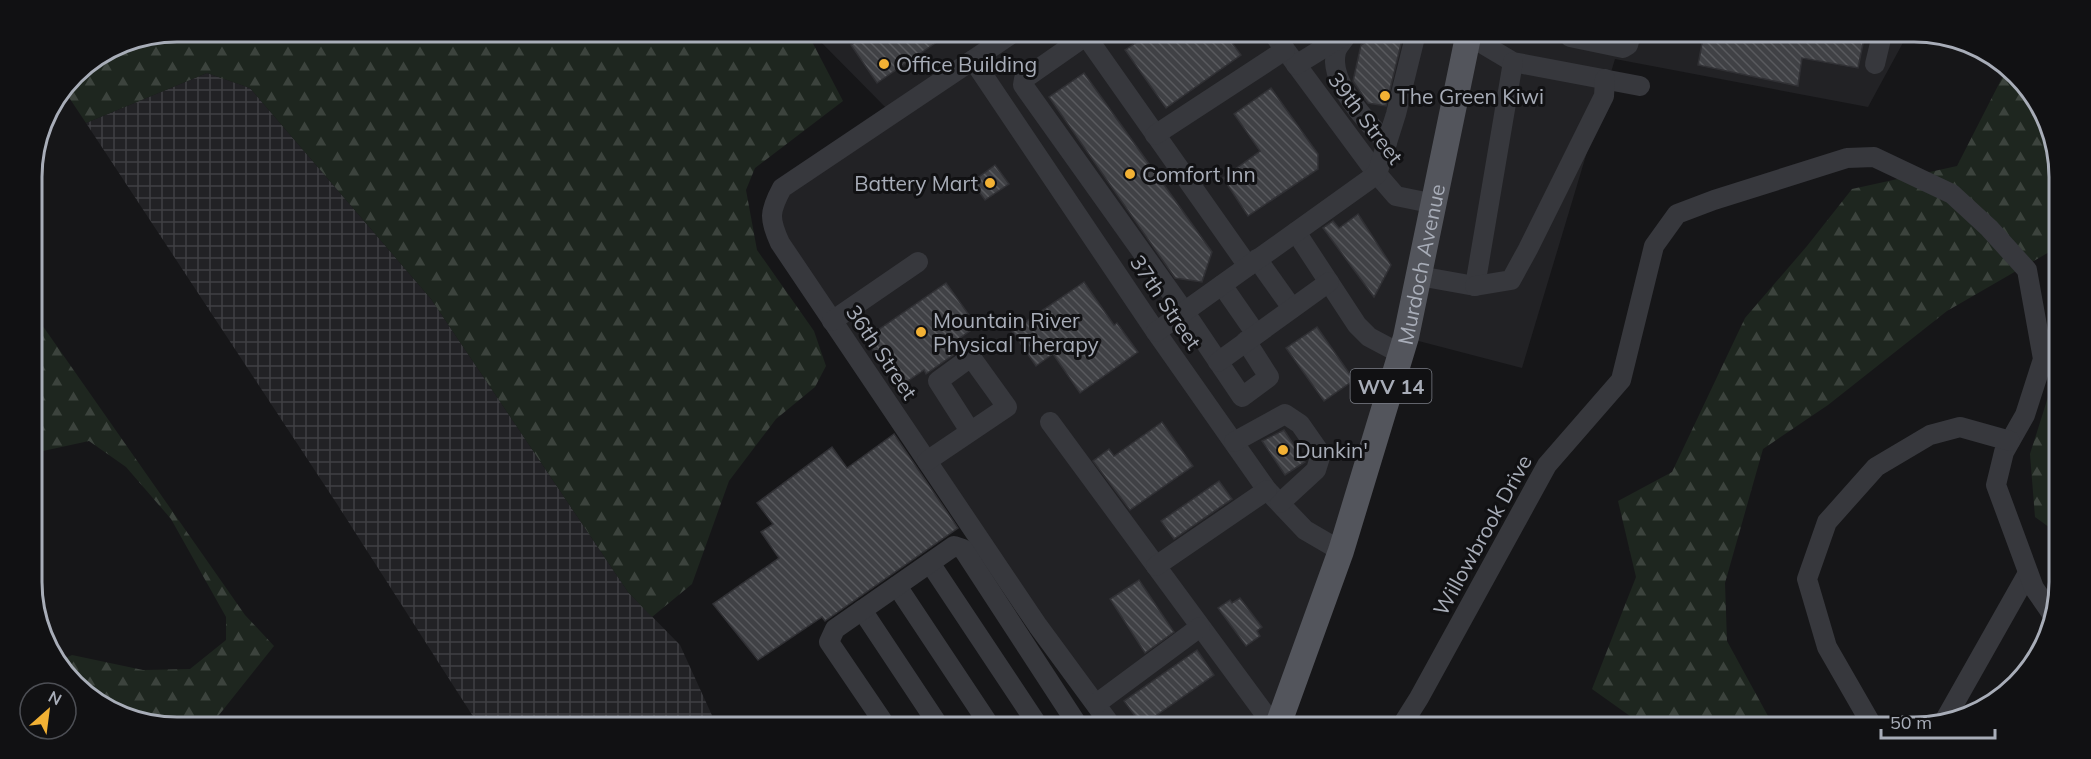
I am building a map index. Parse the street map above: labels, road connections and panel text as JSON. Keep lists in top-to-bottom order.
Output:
{
  "streets": {
    "main road": ["Murdoch Avenue", "WV 14"],
    "street": [
      "39th Street",
      "37th Street",
      "36th Street",
      "Willowbrook Drive"
    ]
  },
  "crossings": [
    ["39th Street", "Murdoch Avenue"],
    ["Murdoch Avenue", "37th Street"],
    ["37th Street", "36th Street"]
  ],
  "places": [
    "Office Building",
    "The Green Kiwi",
    "Comfort Inn",
    "Battery Mart",
    "Mountain River Physical Therapy",
    "Dunkin'"
  ],
  "scale_bar": "50 m",
  "north": "top right"
}
